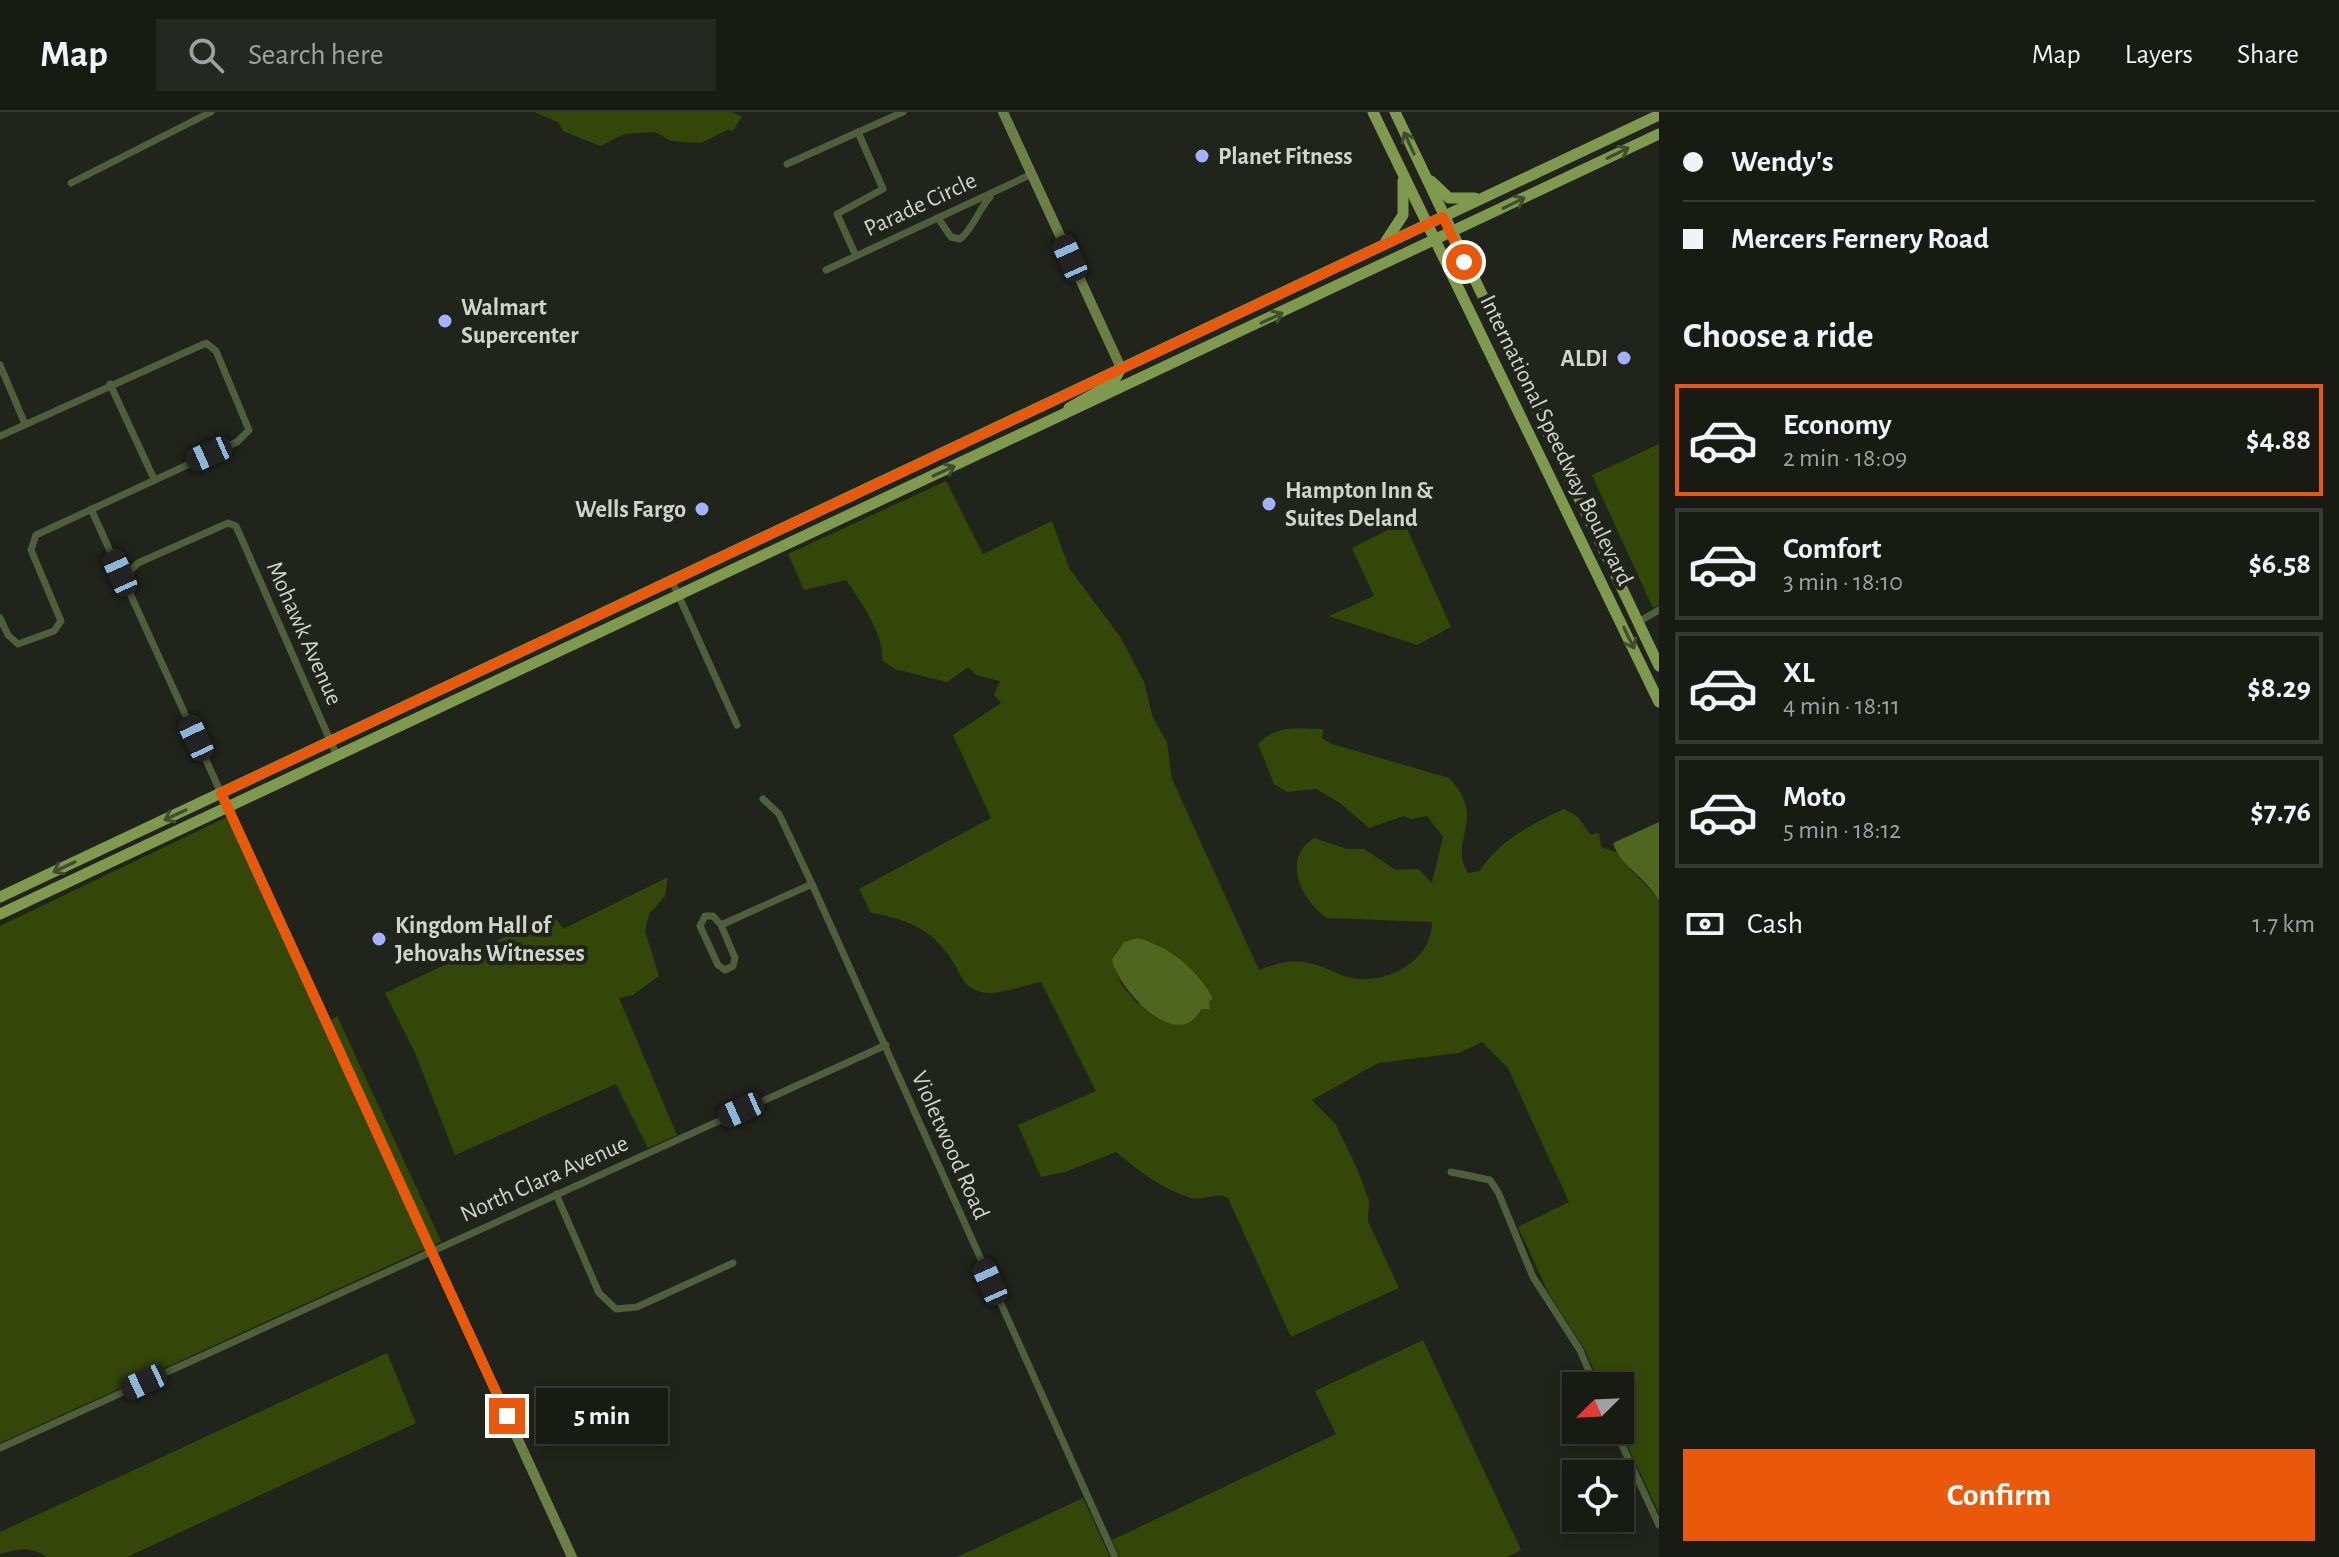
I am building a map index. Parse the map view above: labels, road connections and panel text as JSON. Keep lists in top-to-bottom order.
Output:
{
  "streets": {
    "main road": ["International Speedway Boulevard"],
    "street": [
      "Parade Circle",
      "Mohawk Avenue",
      "Violetwood Road",
      "North Clara Avenue"
    ]
  },
  "crossings": [
    ["Violetwood Road", "North Clara Avenue"]
  ],
  "places": [
    "Planet Fitness",
    "Walmart Supercenter",
    "ALDI",
    "Hampton Inn & Suites Deland",
    "Wells Fargo",
    "Kingdom Hall of Jehovahs Witnesses"
  ],
  "north": "bottom left",
  "page": {
    "header": "Map",
    "search": "Search here",
    "nav": ["Map", "Layers", "Share"],
    "banner": ["Wendy's", "Mercers Fernery Road"],
    "heading": "Choose a ride",
    "list": [
      {
        "name": "Economy",
        "note": "2 min · 18:09",
        "value": "$4.88"
      },
      {
        "name": "Comfort",
        "note": "3 min · 18:10",
        "value": "$6.58"
      },
      {
        "name": "XL",
        "note": "4 min · 18:11",
        "value": "$8.29"
      },
      {
        "name": "Moto",
        "note": "5 min · 18:12",
        "value": "$7.76"
      }
    ],
    "pay": ["Cash", "1.7 km"],
    "bubble": "5 min",
    "buttons": "Confirm"
  }
}
